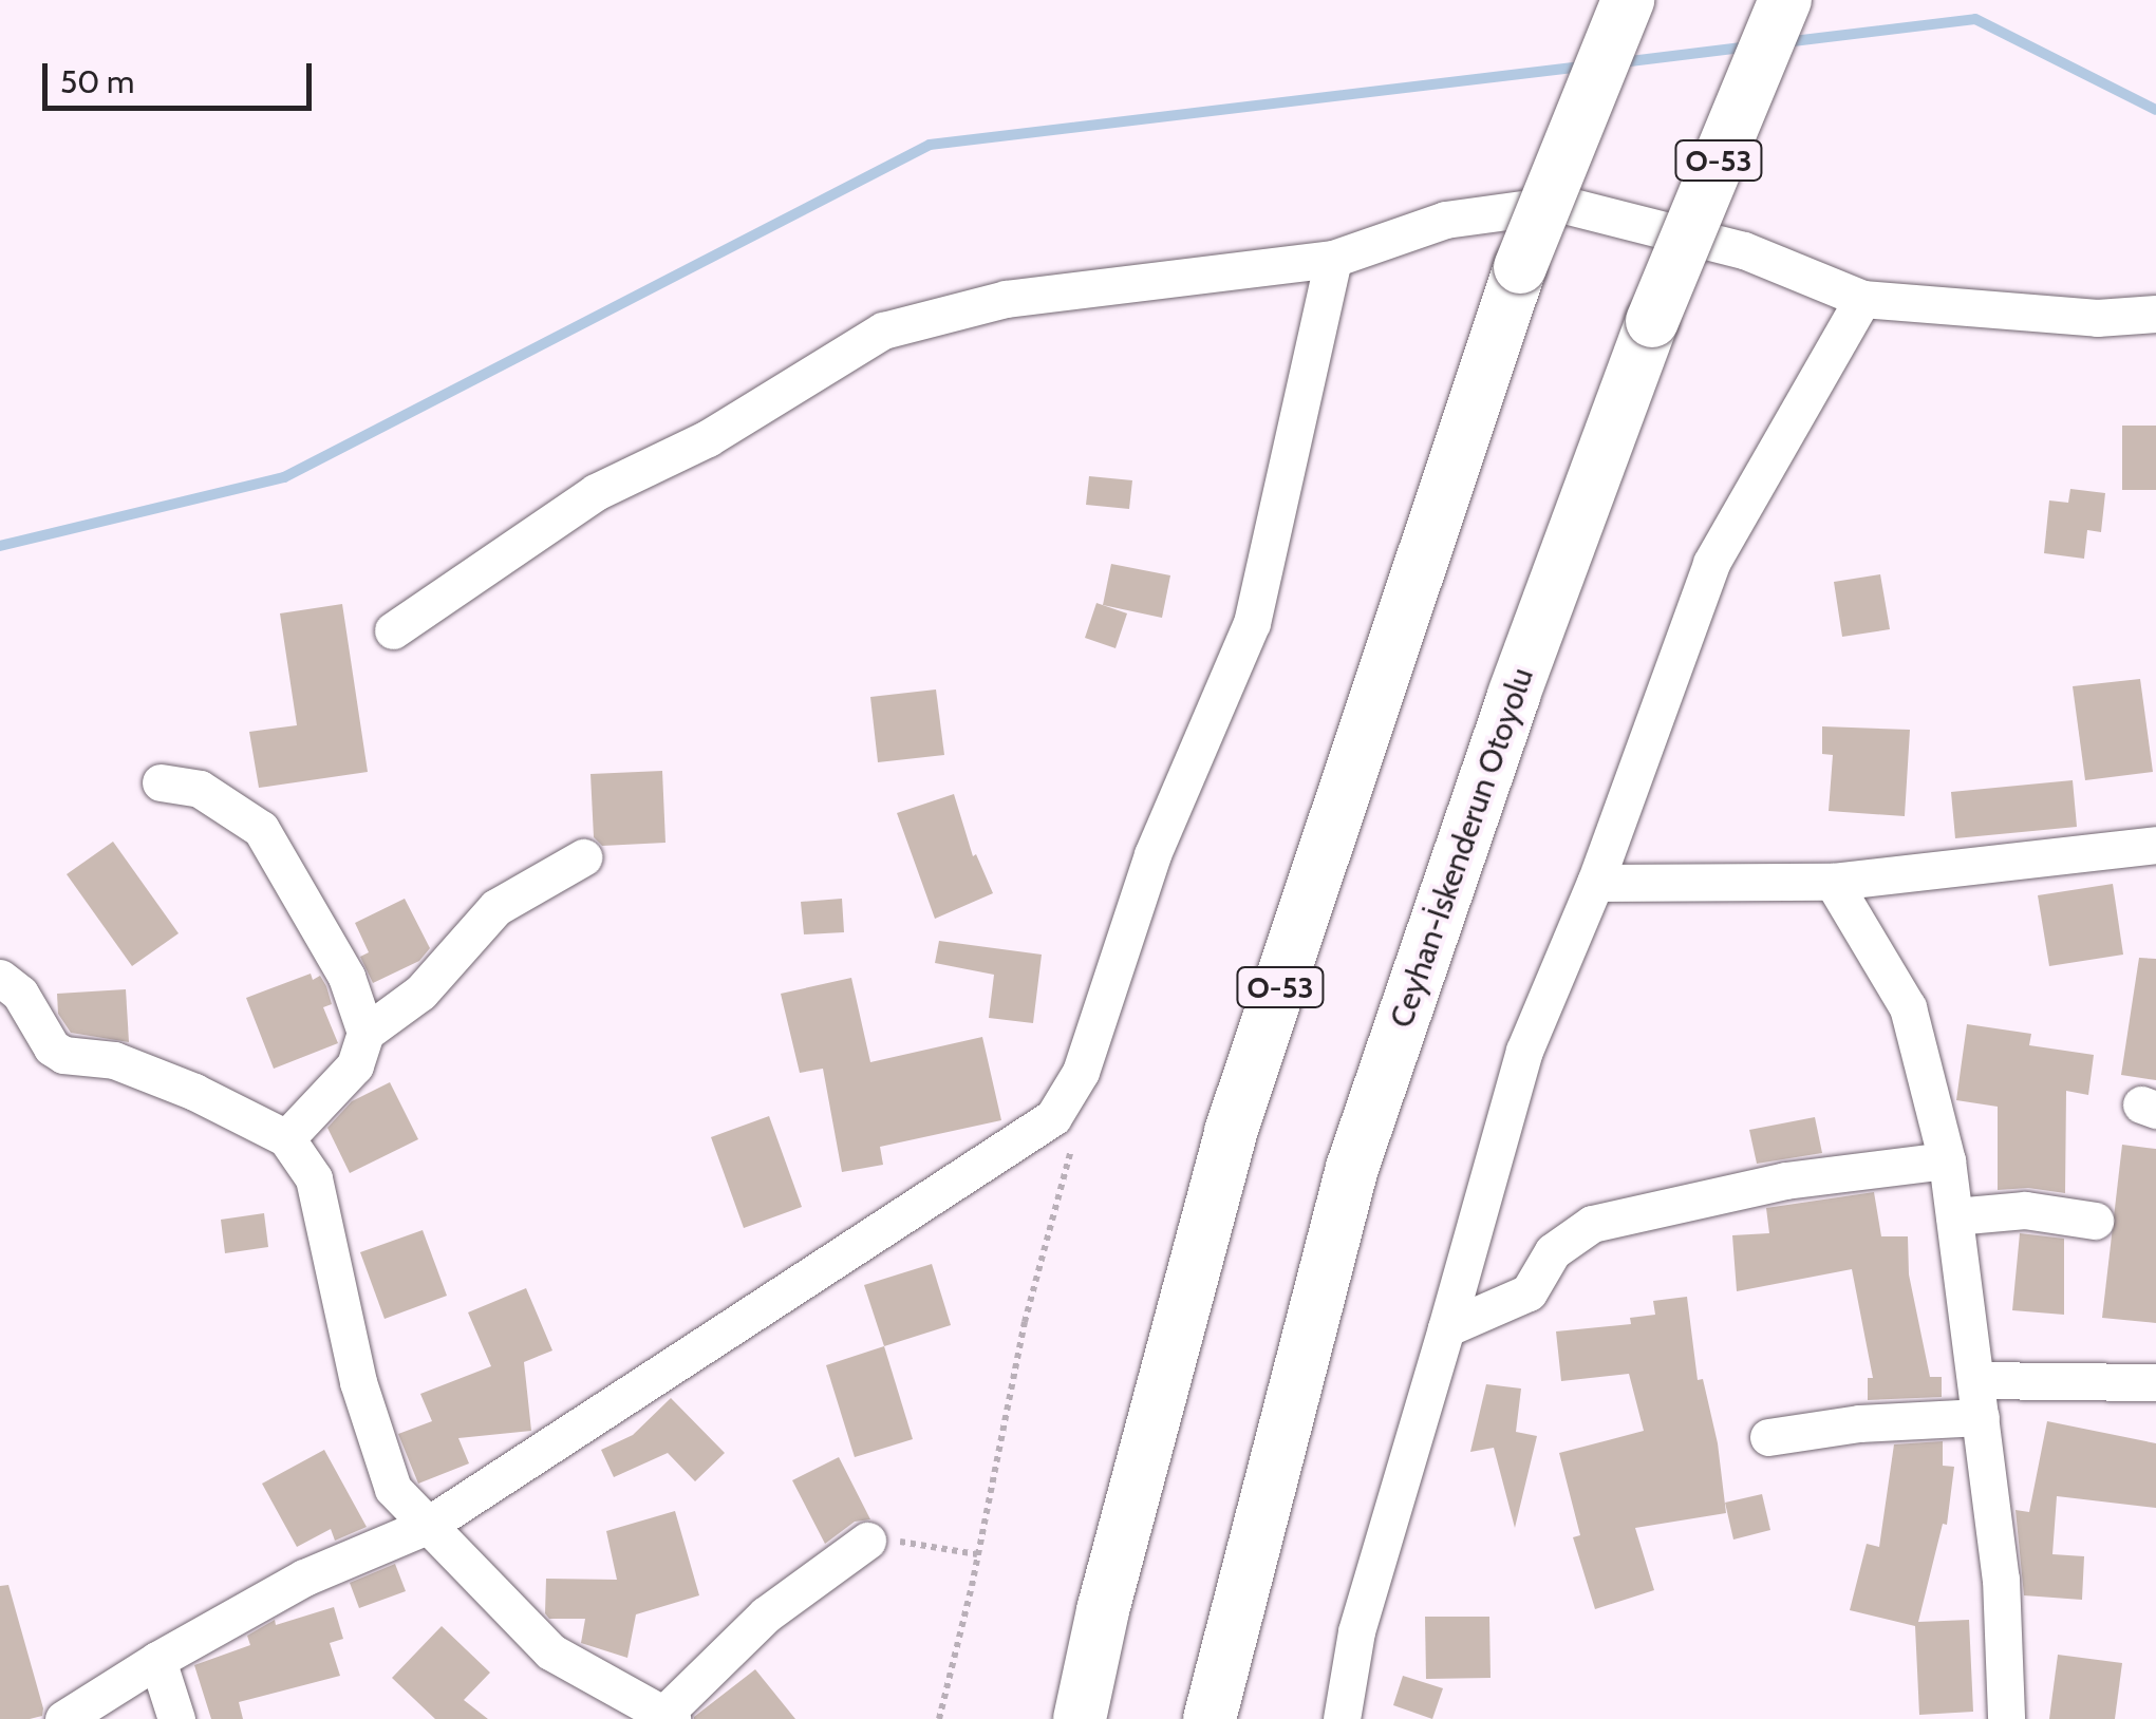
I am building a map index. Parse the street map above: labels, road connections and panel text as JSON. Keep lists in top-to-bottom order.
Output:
{
  "streets": {
    "highway": ["O-53", "Ceyhan-İskenderun Otoyolu"]
  },
  "scale_bar": "50 m"
}
